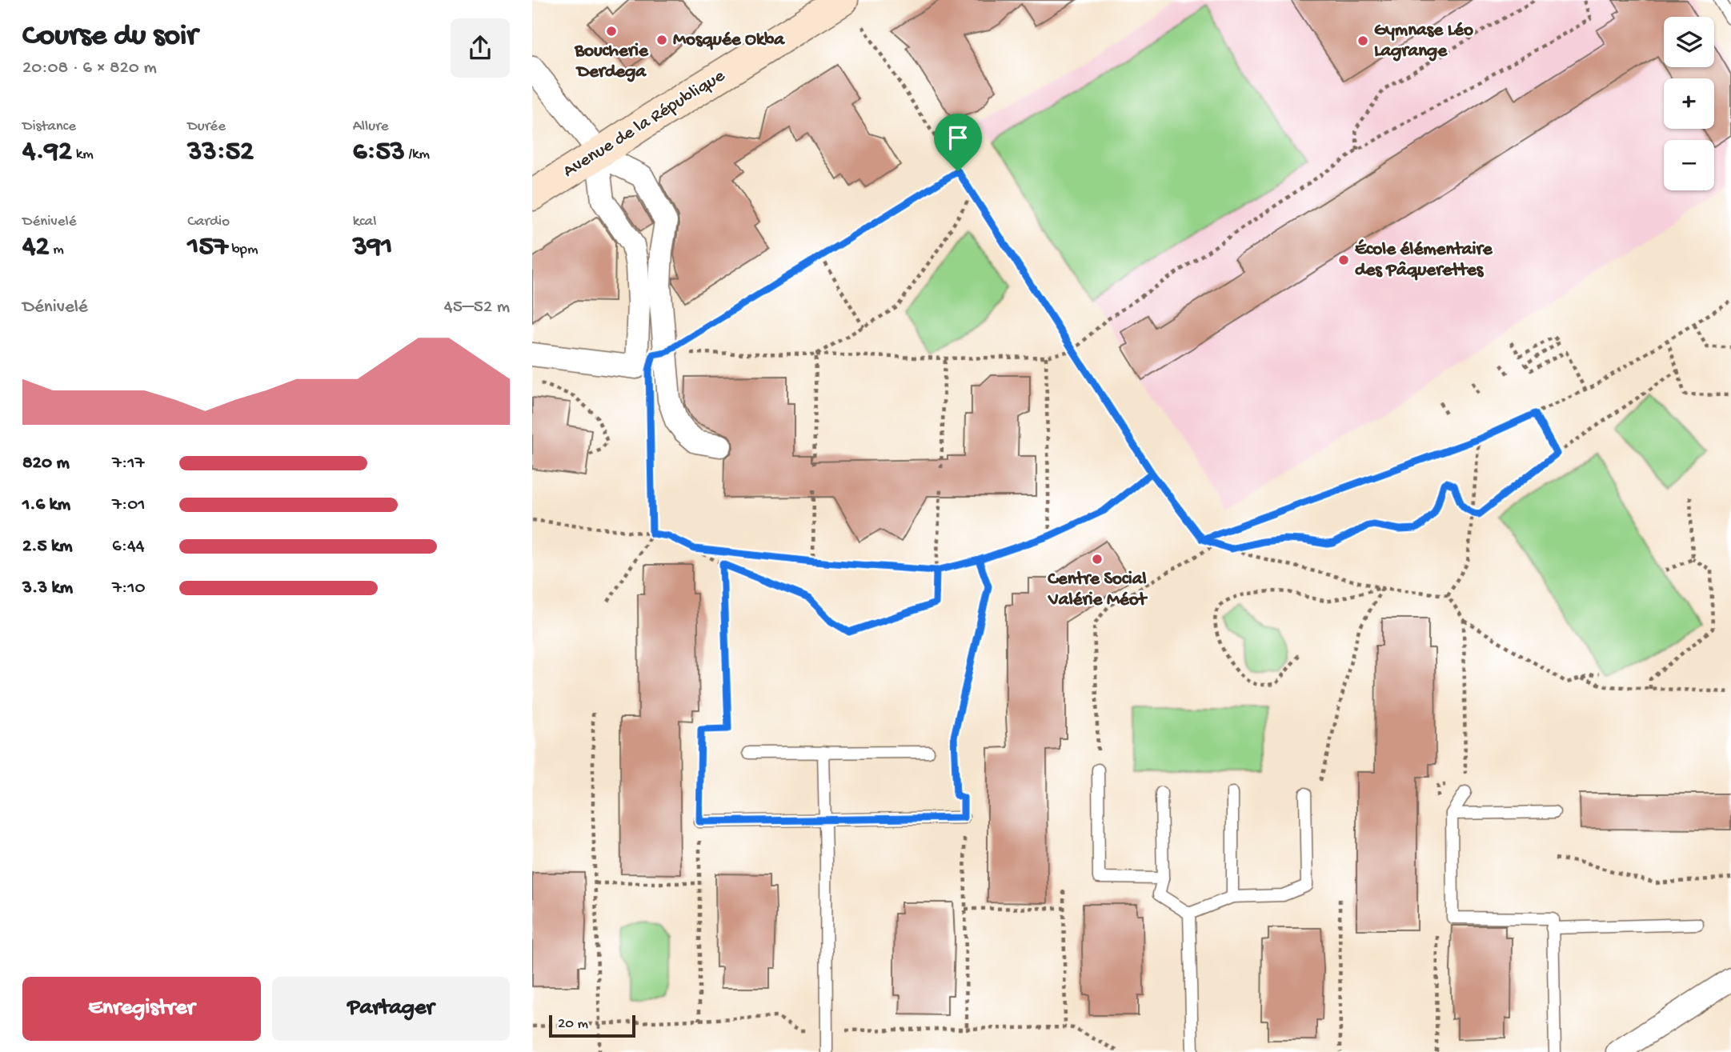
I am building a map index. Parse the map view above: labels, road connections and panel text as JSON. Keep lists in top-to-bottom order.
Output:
{
  "streets": {
    "main road": ["Avenue de la République"]
  },
  "places": [
    "Boucherie Derdega",
    "Mosquée Okba",
    "Gymnase Léo Lagrange",
    "École élémentaire des Pâquerettes",
    "Centre Social Valérie Méot"
  ],
  "scale_bar": "20 m",
  "page": {
    "heading": ["Course du soir", "20:08 · 6 × 820 m"],
    "map_buttons": ["+", "−"],
    "stats": [
      ["Distance", "4.92 km"],
      ["Durée", "33:52"],
      ["Allure", "6:53 /km"],
      ["Dénivelé", "42 m"],
      ["Cardio", "157 bpm"],
      ["kcal", "391"]
    ],
    "chart": ["Dénivelé", "45–52 m"],
    "list": [
      {
        "name": "820 m",
        "note": "7:17"
      },
      {
        "name": "1.6 km",
        "note": "7:01"
      },
      {
        "name": "2.5 km",
        "note": "6:44"
      },
      {
        "name": "3.3 km",
        "note": "7:10"
      }
    ],
    "buttons": ["Enregistrer", "Partager"],
    "scale": "20 m"
  }
}
